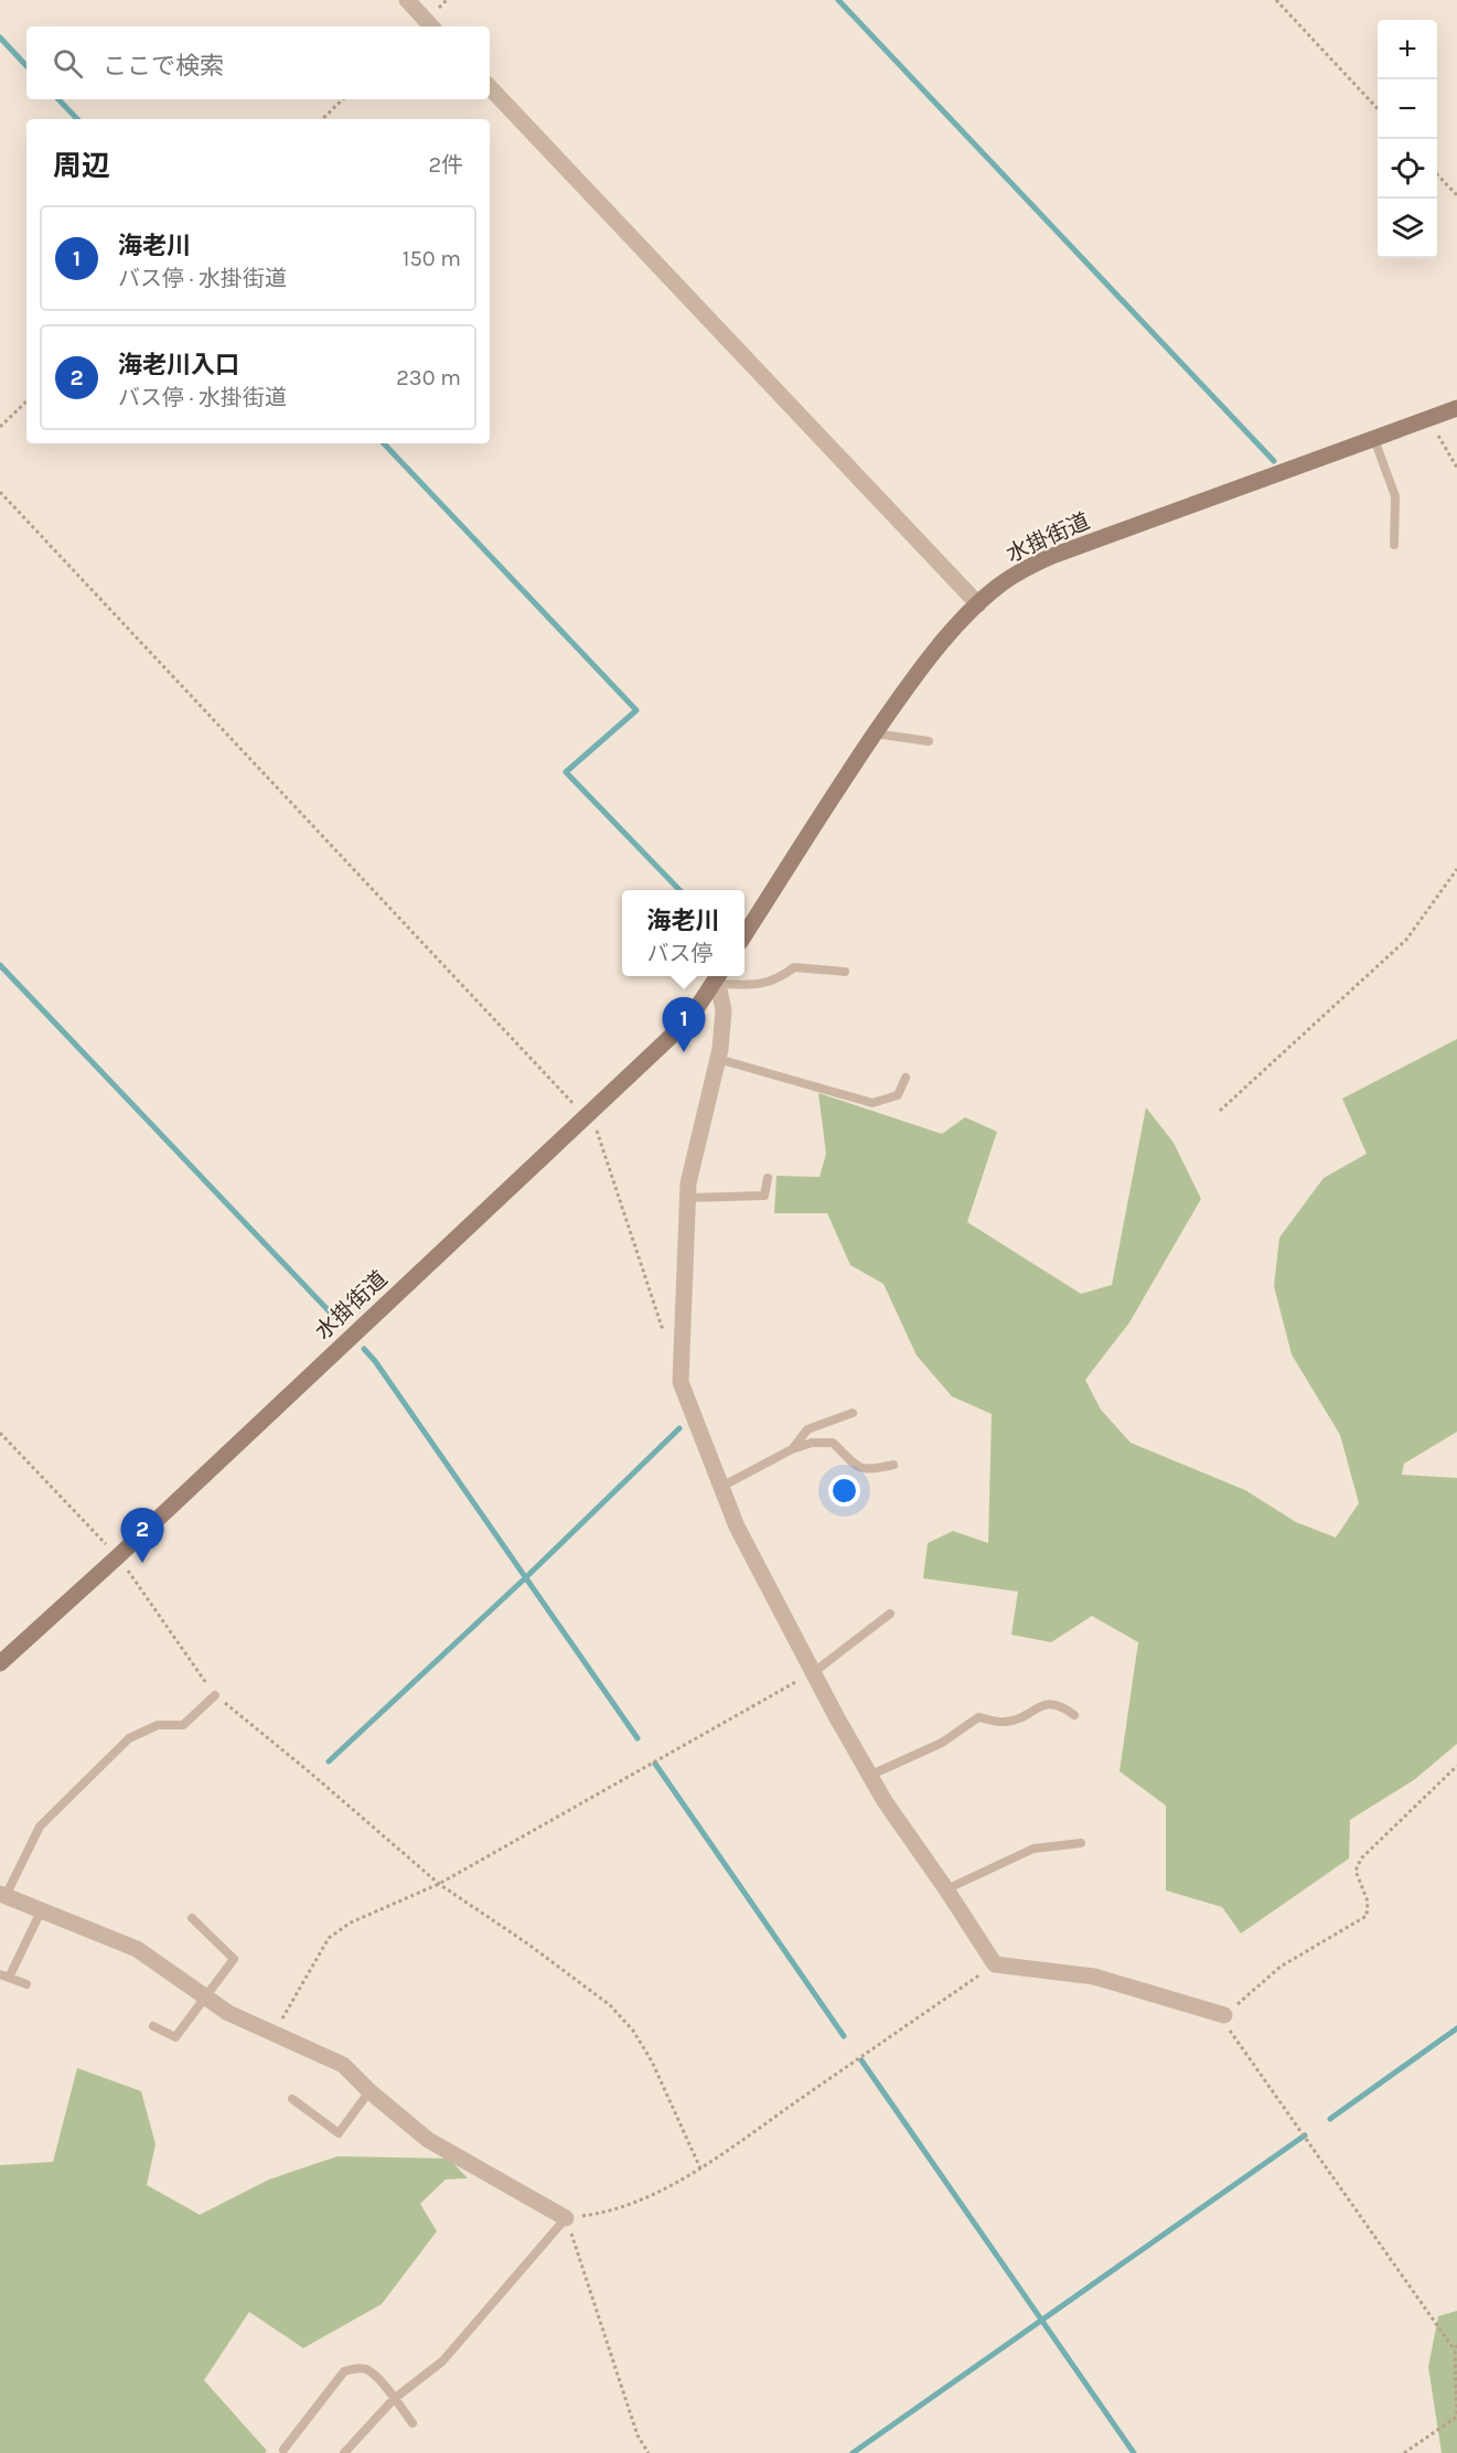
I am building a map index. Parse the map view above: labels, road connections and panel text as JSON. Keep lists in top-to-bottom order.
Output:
{
  "streets": {
    "main road": ["水掛街道"]
  },
  "page": {
    "map_buttons": ["+", "−"],
    "search": "ここで検索",
    "heading": ["周辺", "2件"],
    "list": [
      {
        "mark": "1",
        "name": "海老川",
        "note": "バス停 · 水掛街道",
        "value": "150 m"
      },
      {
        "mark": "2",
        "name": "海老川入口",
        "note": "バス停 · 水掛街道",
        "value": "230 m"
      }
    ],
    "popup": ["海老川", "バス停"],
    "pins": ["1", "2"]
  }
}
